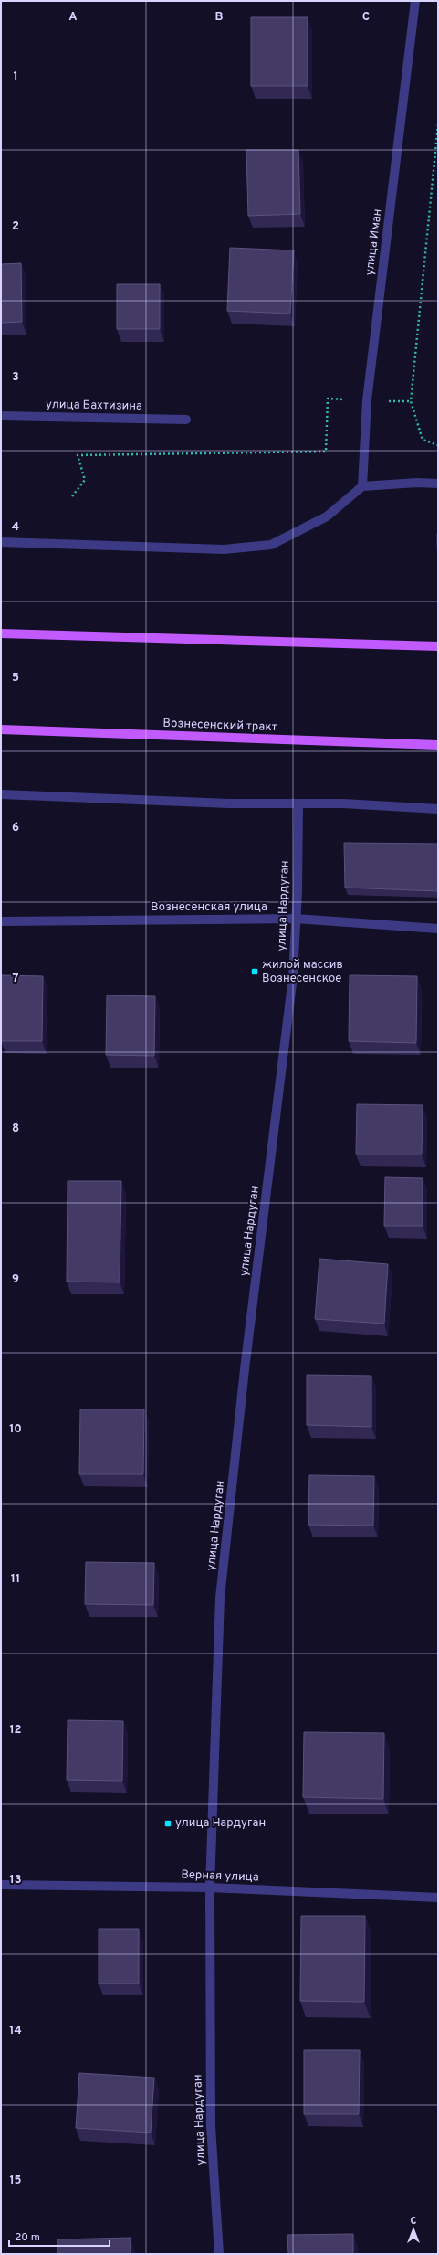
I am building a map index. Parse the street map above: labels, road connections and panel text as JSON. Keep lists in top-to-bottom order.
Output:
{
  "streets": {
    "main road": ["Вознесенский тракт"],
    "street": [
      "улица Иман",
      "улица Бахтизина",
      "улица Нардуган",
      "Вознесенская улица",
      "Верная улица"
    ]
  },
  "crossings": [
    ["улица Нардуган", "Вознесенская улица"],
    ["улица Нардуган", "Верная улица"]
  ],
  "places": {
    "transit": ["жилой массив Вознесенское", "улица Нардуган"]
  },
  "scale_bar": "20 m",
  "north": "top",
  "grid": {
    "columns": ["A", "B", "C"],
    "rows": [
      "1",
      "2",
      "3",
      "4",
      "5",
      "6",
      "7",
      "8",
      "9",
      "10",
      "11",
      "12",
      "13",
      "14",
      "15"
    ]
  }
}
